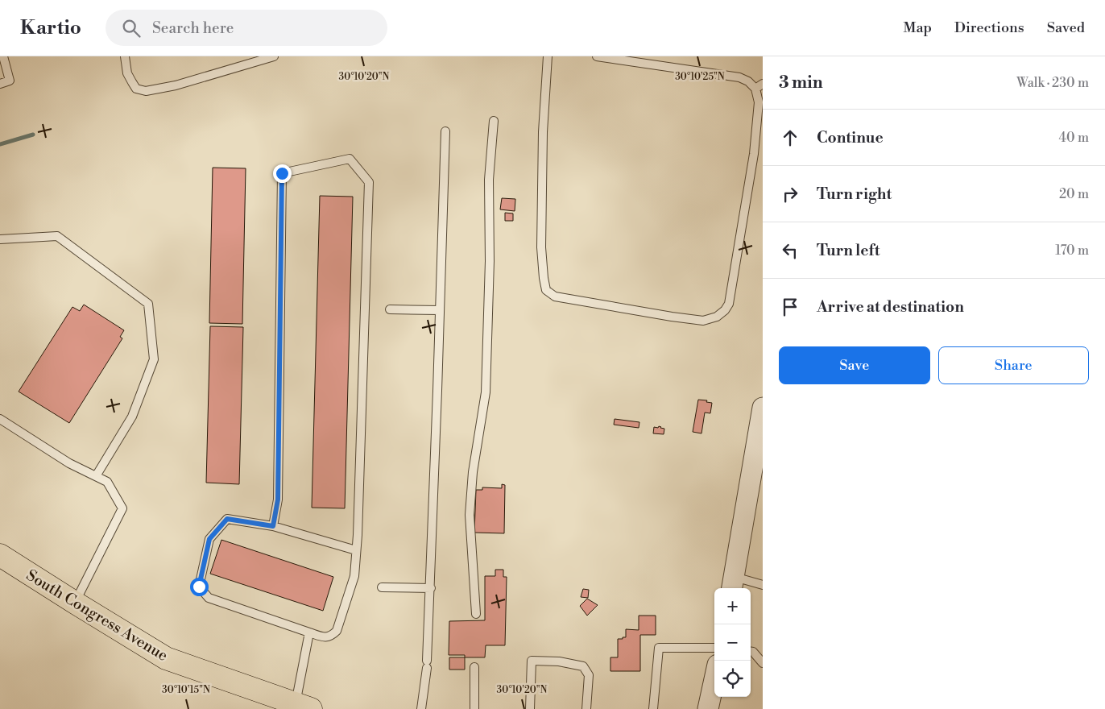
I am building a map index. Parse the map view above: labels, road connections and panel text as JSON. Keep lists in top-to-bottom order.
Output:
{
  "streets": {
    "main road": ["South Congress Avenue"]
  },
  "page": {
    "header": "Kartio",
    "search": "Search here",
    "nav": ["Map", "Directions", "Saved"],
    "heading": ["3 min", "Walk · 230 m"],
    "list": [
      ["Continue", "40 m"],
      ["Turn right", "20 m"],
      ["Turn left", "170 m"],
      "Arrive at destination"
    ],
    "buttons": ["Save", "Share"],
    "map_buttons": ["+", "−"]
  },
  "coordinates": ["30°10'20\"N", "30°10'25\"N", "30°10'15\"N"]
}
